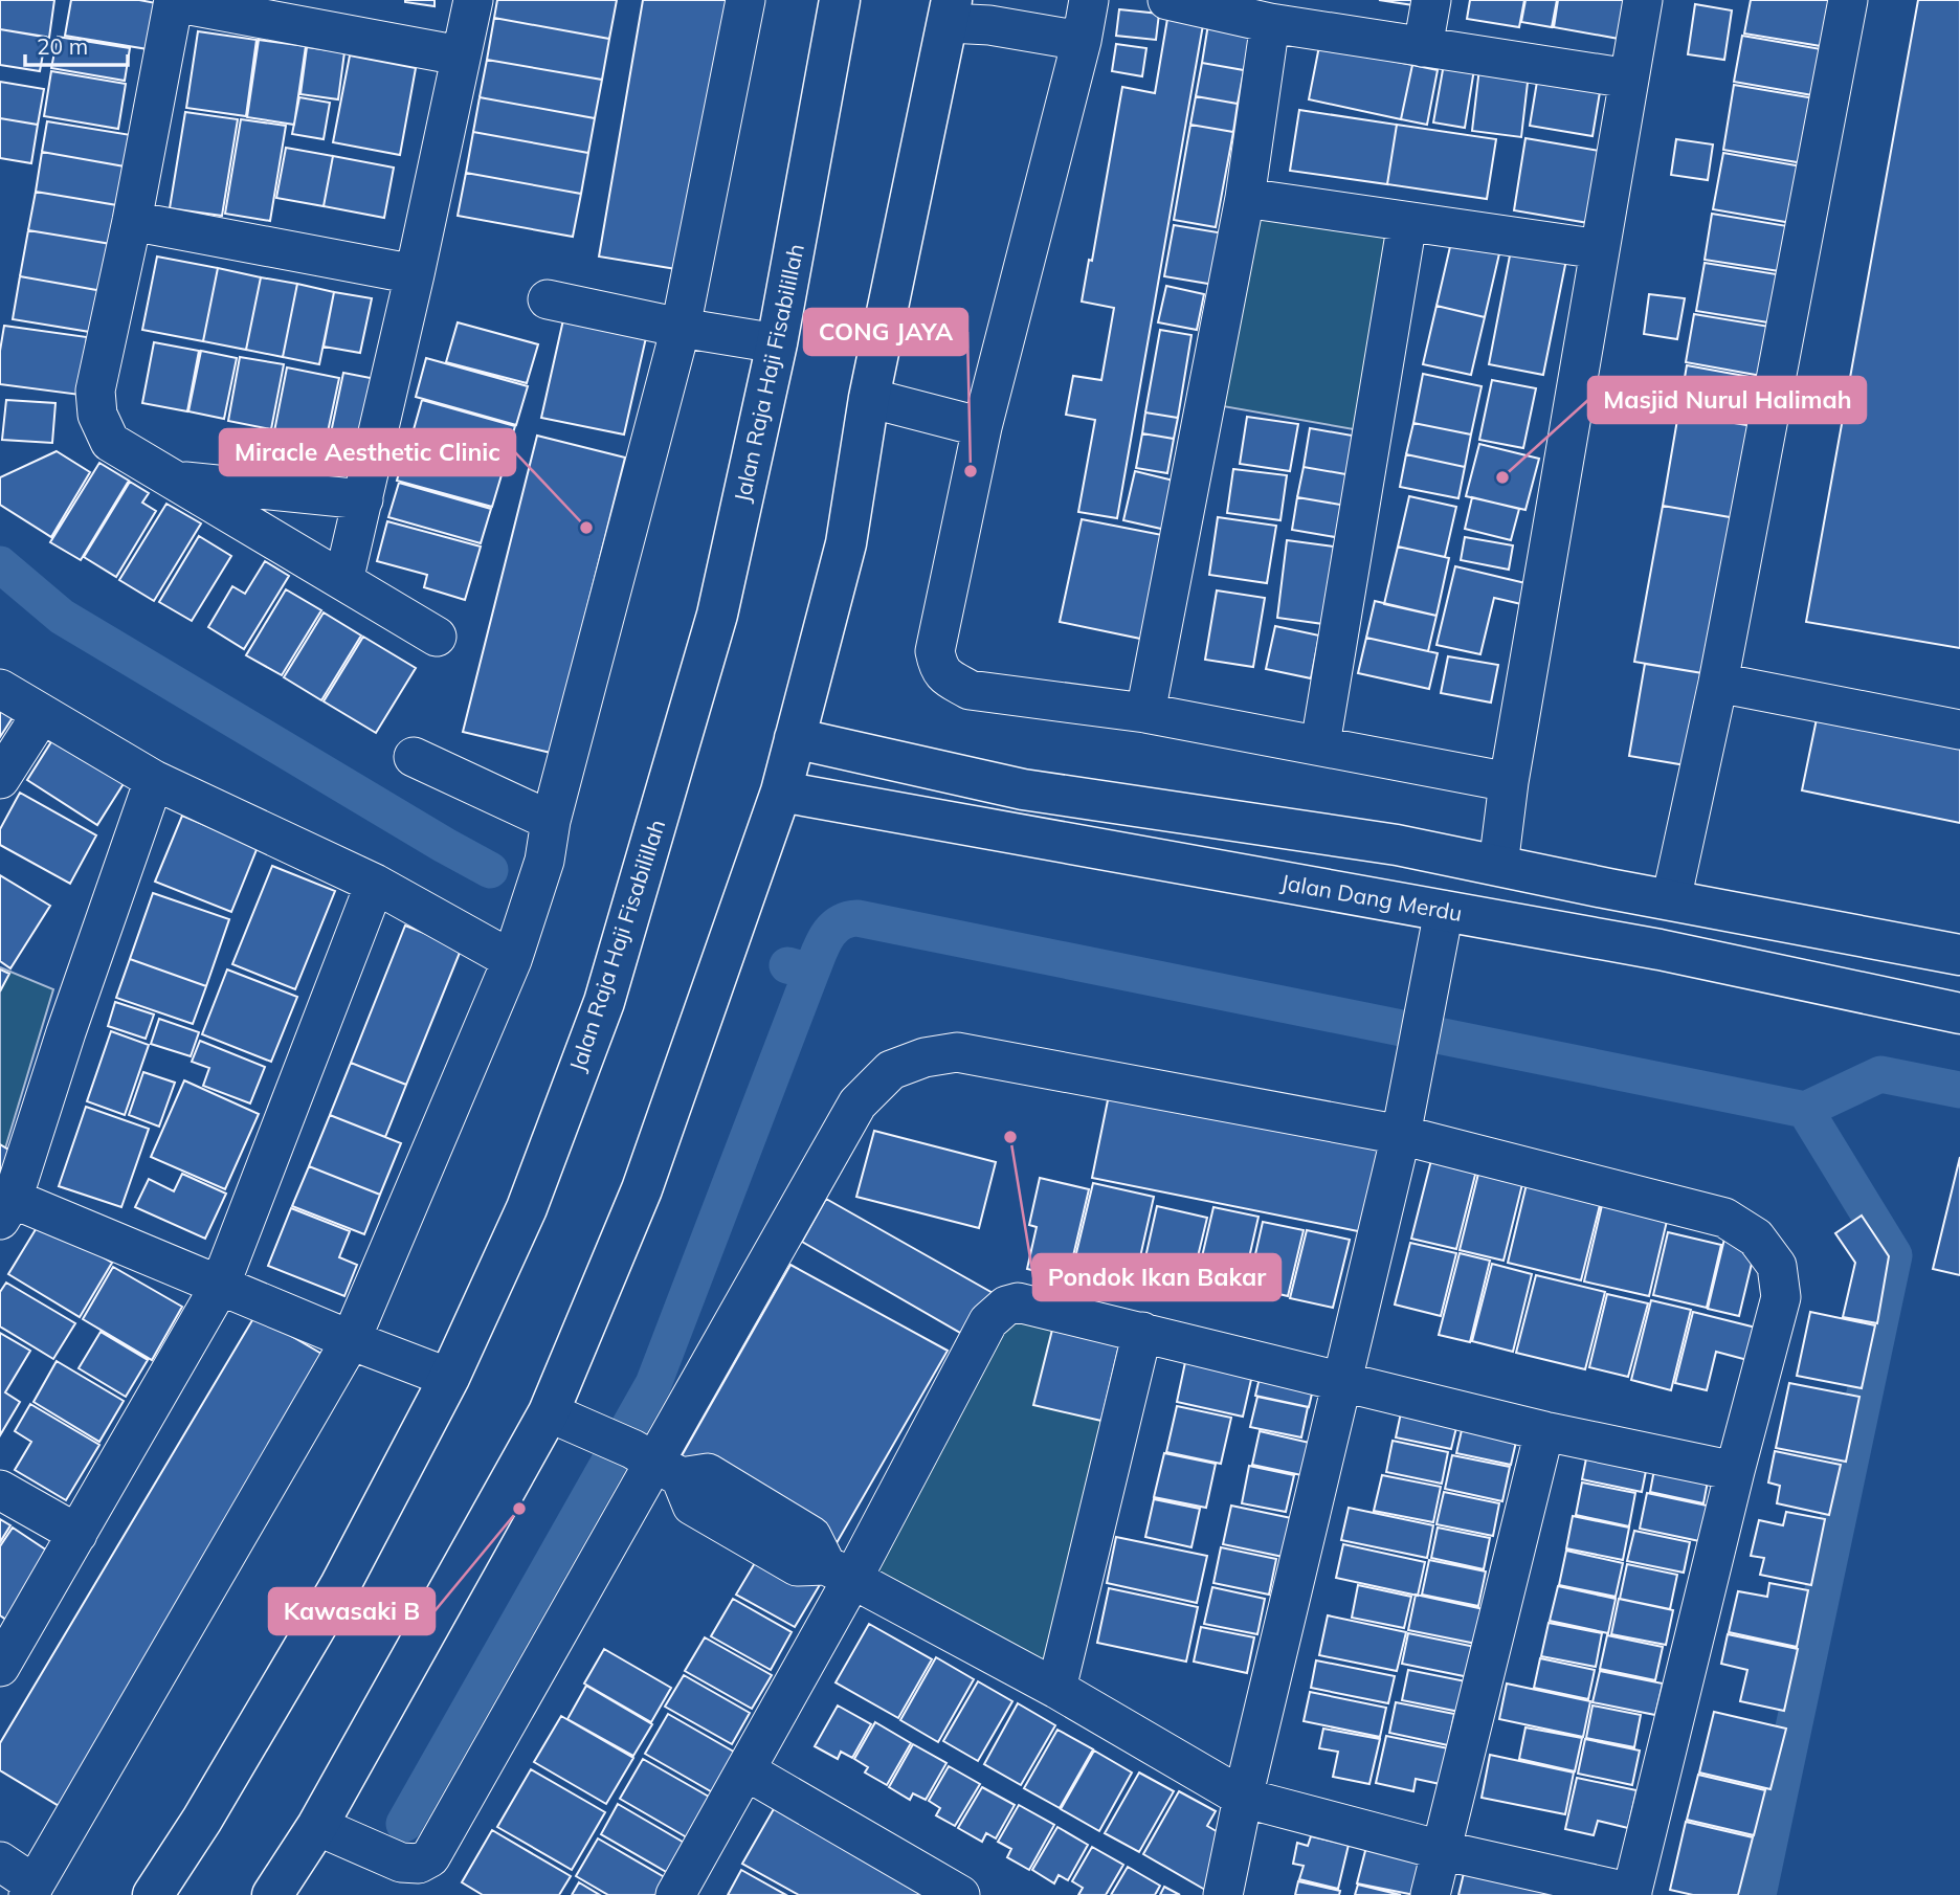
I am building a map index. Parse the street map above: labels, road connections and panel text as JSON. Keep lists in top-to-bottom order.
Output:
{
  "streets": {
    "main road": ["Jalan Raja Haji Fisabilillah", "Jalan Dang Merdu"]
  },
  "places": [
    "CONG JAYA",
    "Masjid Nurul Halimah",
    "Miracle Aesthetic Clinic",
    "Pondok Ikan Bakar",
    "Kawasaki B"
  ],
  "scale_bar": "20 m"
}
